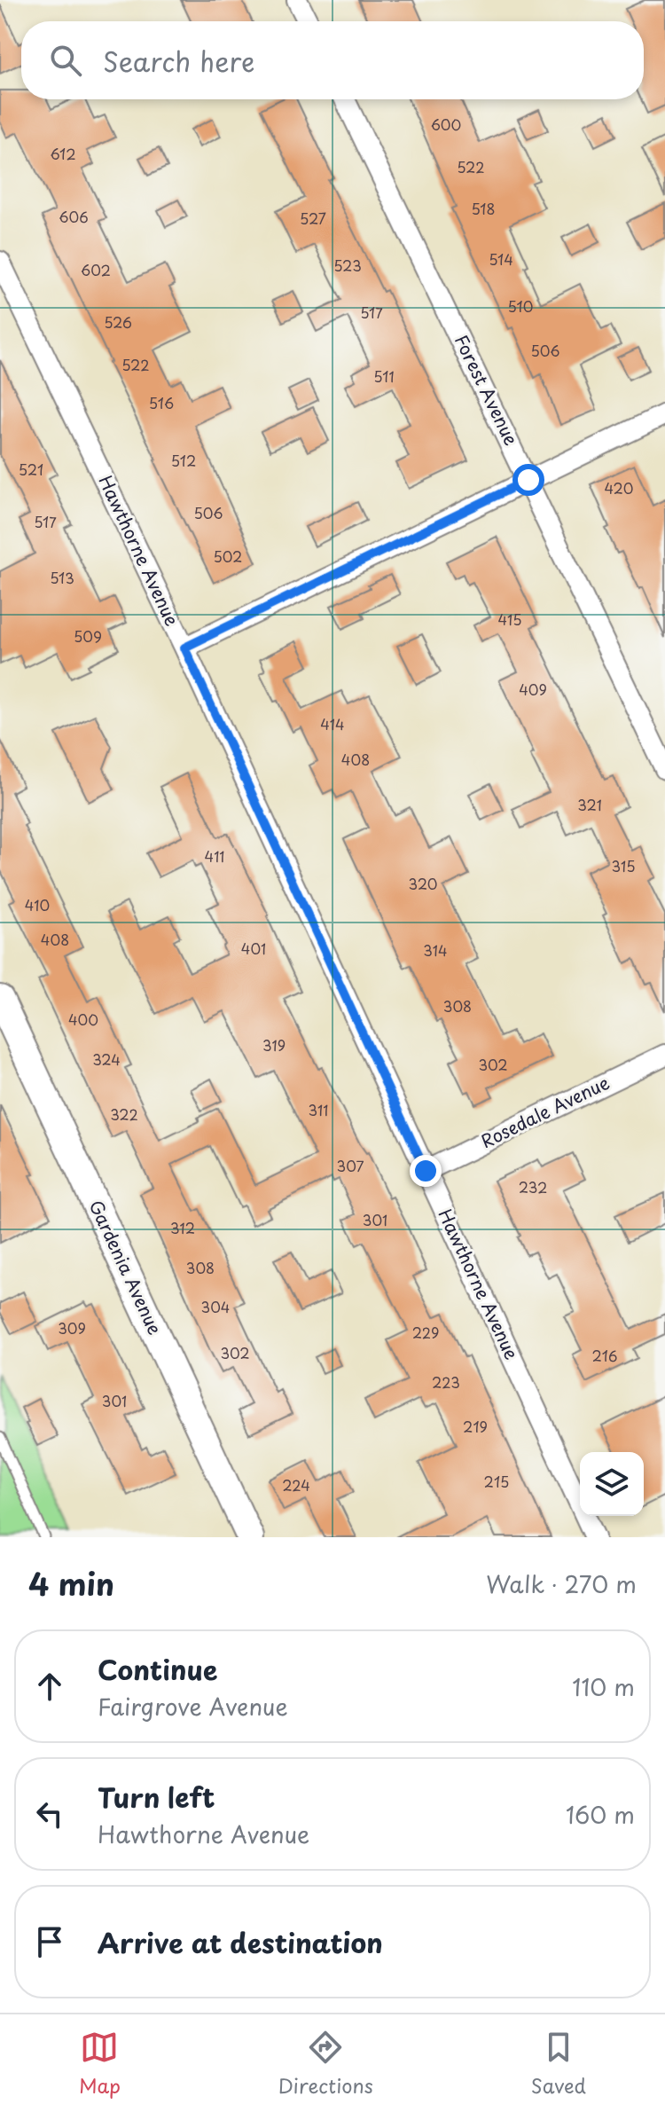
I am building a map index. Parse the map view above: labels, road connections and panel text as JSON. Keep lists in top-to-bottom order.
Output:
{
  "streets": {
    "street": [
      "Forest Avenue",
      "Hawthorne Avenue",
      "Rosedale Avenue",
      "Gardenia Avenue"
    ]
  },
  "crossings": [
    ["Hawthorne Avenue", "Rosedale Avenue"]
  ],
  "house_numbers": [
    "600",
    "612",
    "522",
    "518",
    "606",
    "527",
    "514",
    "523",
    "602",
    "510",
    "517",
    "526",
    "506",
    "522",
    "511",
    "516",
    "512",
    "521",
    "420",
    "506",
    "517",
    "502",
    "513",
    "415",
    "509",
    "409",
    "414",
    "408",
    "321",
    "411",
    "315",
    "320",
    "410",
    "408",
    "401",
    "314",
    "308",
    "400",
    "319",
    "324",
    "302",
    "311",
    "322",
    "307",
    "232",
    "301",
    "312",
    "308",
    "304",
    "309",
    "229",
    "302",
    "216",
    "223",
    "301",
    "219",
    "215",
    "224"
  ],
  "page": {
    "search": "Search here",
    "heading": ["4 min", "Walk · 270 m"],
    "list": [
      ["Continue", "Fairgrove Avenue", "110 m"],
      ["Turn left", "Hawthorne Avenue", "160 m"],
      "Arrive at destination"
    ],
    "nav": ["Map", "Directions", "Saved"]
  }
}
